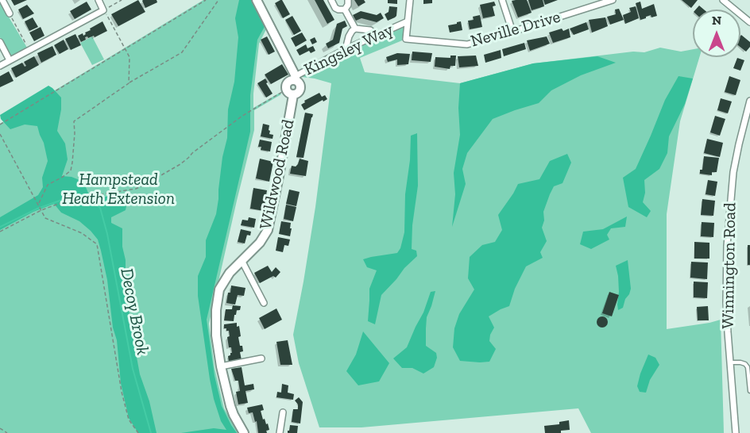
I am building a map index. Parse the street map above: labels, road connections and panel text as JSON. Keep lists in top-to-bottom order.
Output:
{
  "streets": {
    "street": [
      "Neville Drive",
      "Kingsley Way",
      "Wildwood Road",
      "Winnington Road"
    ]
  },
  "crossings": [
    ["Neville Drive", "Kingsley Way"],
    ["Kingsley Way", "Wildwood Road"]
  ],
  "water": ["Decoy Brook"],
  "parks": ["Hampstead Heath Extension"],
  "north": "top"
}
